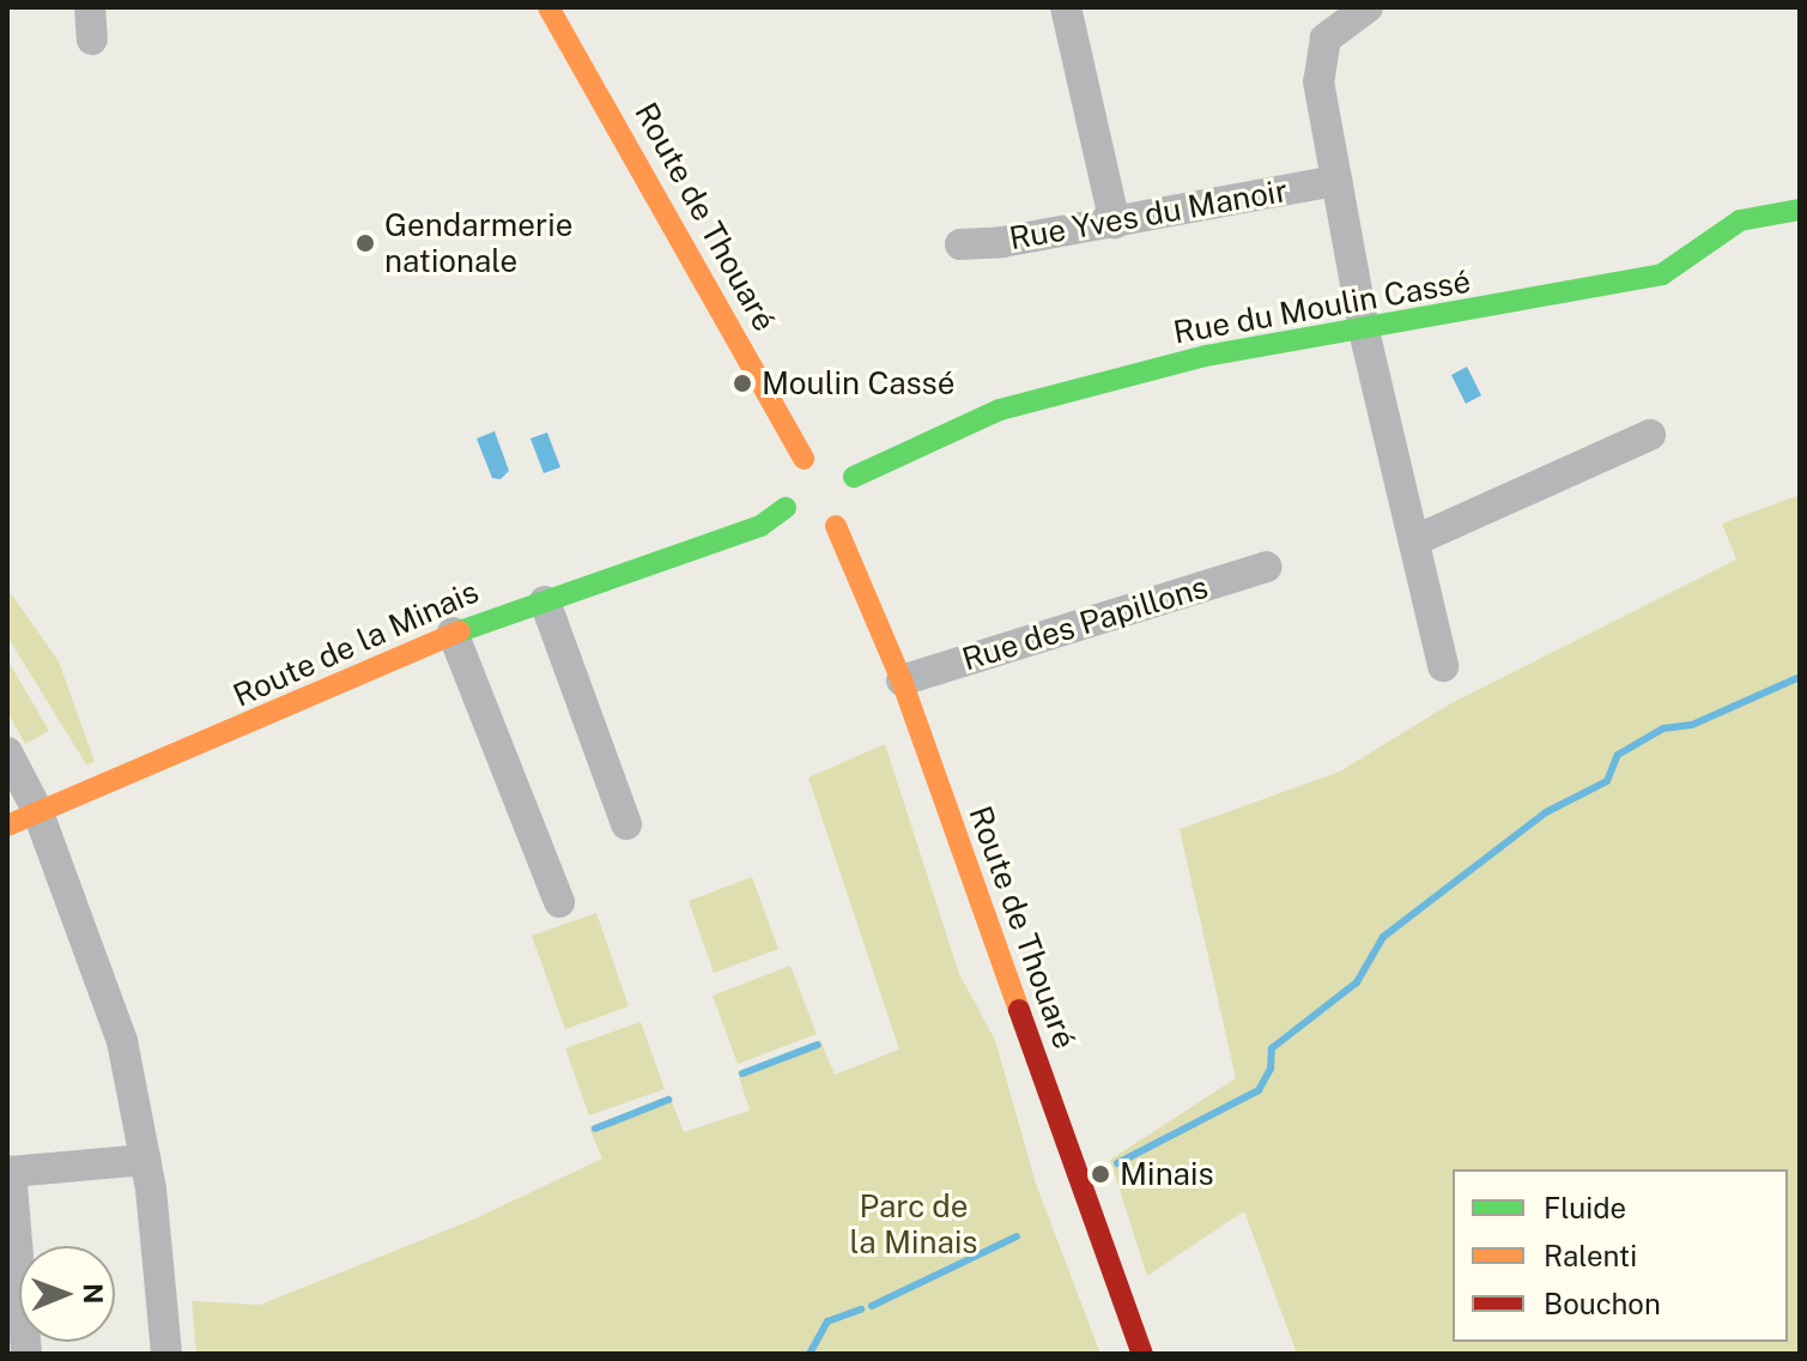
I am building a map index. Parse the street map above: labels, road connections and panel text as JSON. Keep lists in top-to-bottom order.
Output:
{
  "streets": {
    "street": [
      "Rue Yves du Manoir",
      "Route de Thouaré",
      "Rue du Moulin Cassé",
      "Rue des Papillons",
      "Route de la Minais"
    ]
  },
  "crossings": [
    ["Route de Thouaré", "Rue du Moulin Cassé"],
    ["Route de Thouaré", "Rue des Papillons"],
    ["Rue du Moulin Cassé", "Route de la Minais"]
  ],
  "parks": ["Parc de la Minais"],
  "places": ["Gendarmerie nationale", "Moulin Cassé", "Minais"],
  "legend": ["Fluide", "Ralenti", "Bouchon"],
  "north": "right"
}
